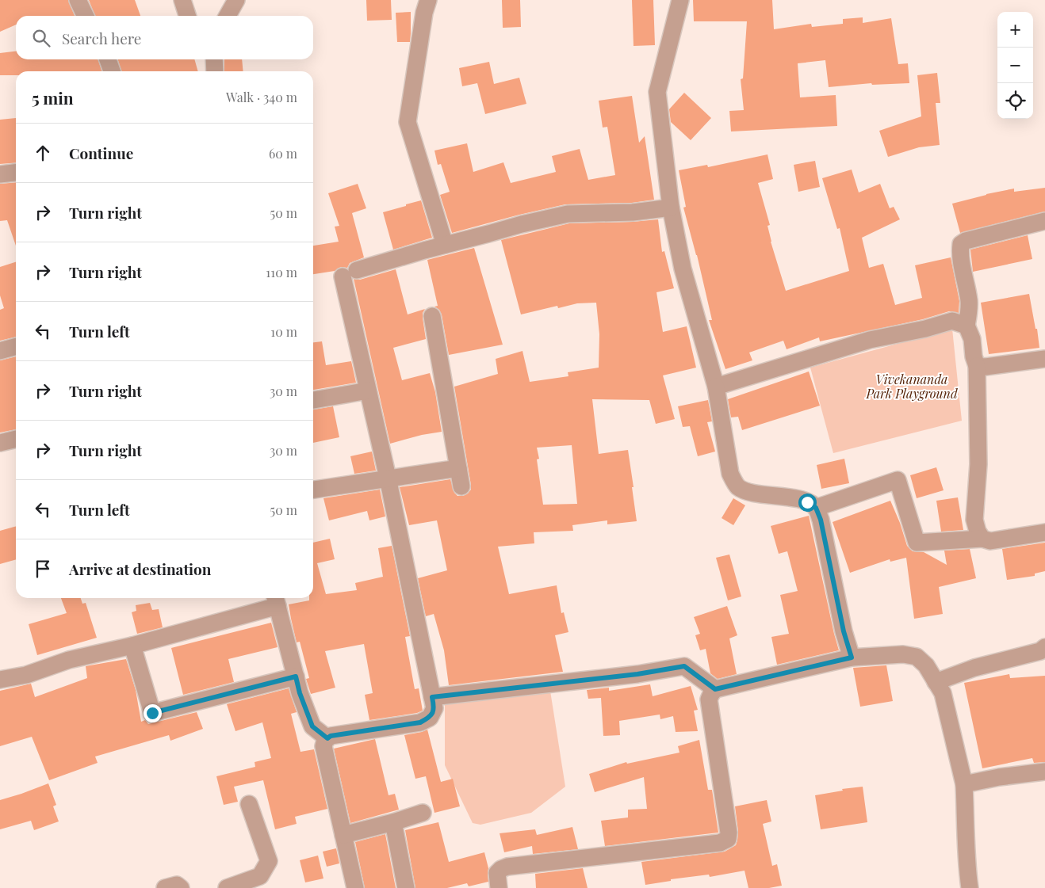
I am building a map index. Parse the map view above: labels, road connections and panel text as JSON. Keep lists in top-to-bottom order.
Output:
{
  "parks": ["Vivekananda Park Playground"],
  "page": {
    "map_buttons": ["+", "−"],
    "search": "Search here",
    "heading": ["5 min", "Walk · 340 m"],
    "list": [
      ["Continue", "60 m"],
      ["Turn right", "50 m"],
      ["Turn right", "110 m"],
      ["Turn left", "10 m"],
      ["Turn right", "30 m"],
      ["Turn right", "30 m"],
      ["Turn left", "50 m"],
      "Arrive at destination"
    ]
  }
}
